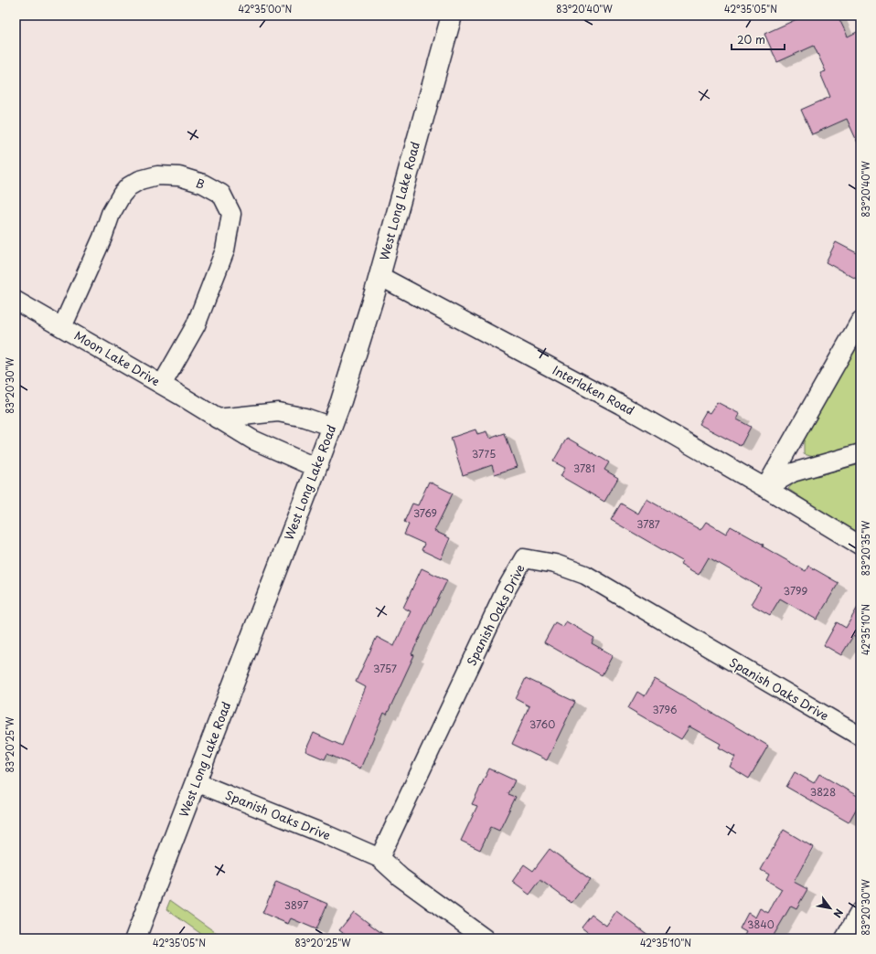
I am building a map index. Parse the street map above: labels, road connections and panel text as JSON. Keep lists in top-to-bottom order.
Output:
{
  "streets": {
    "main road": ["West Long Lake Road"],
    "street": [
      "B",
      "Moon Lake Drive",
      "Interlaken Road",
      "Spanish Oaks Drive"
    ]
  },
  "crossings": [
    ["B", "Moon Lake Drive"],
    ["West Long Lake Road", "Moon Lake Drive"],
    ["West Long Lake Road", "Interlaken Road"],
    ["West Long Lake Road", "Spanish Oaks Drive"]
  ],
  "house_numbers": [
    "3775",
    "3781",
    "3769",
    "3787",
    "3799",
    "3757",
    "3796",
    "3760",
    "3828",
    "3897",
    "3840"
  ],
  "scale_bar": "20 m",
  "north": "bottom right",
  "coordinates": [
    "42°35'00\"N",
    "83°20'40\"W",
    "42°35'05\"N",
    "83°20'30\"W",
    "83°20'35\"W",
    "42°35'10\"N",
    "83°20'25\"W"
  ]
}
